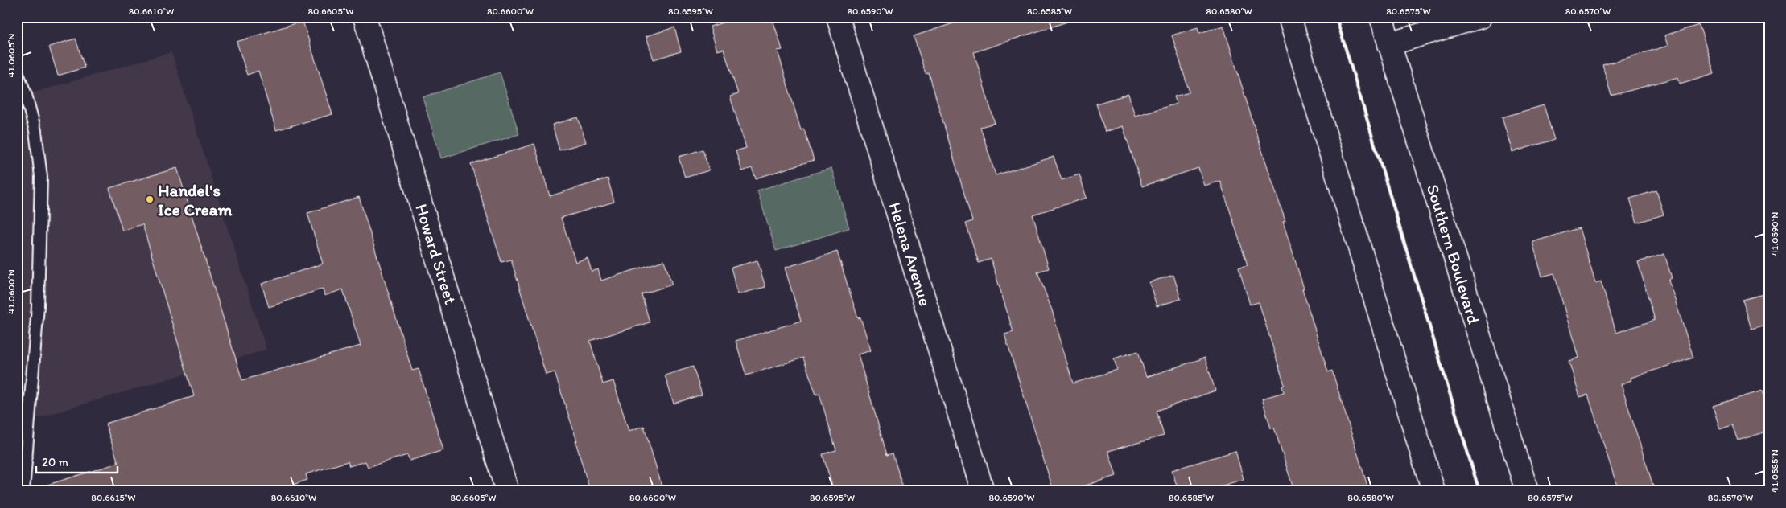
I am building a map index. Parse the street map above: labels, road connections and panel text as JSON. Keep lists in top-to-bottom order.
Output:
{
  "streets": {
    "street": ["Howard Street", "Helena Avenue", "Southern Boulevard"]
  },
  "places": ["Handel's Ice Cream"],
  "scale_bar": "20 m",
  "coordinates": [
    "80.6610°W",
    "80.6605°W",
    "80.6600°W",
    "80.6595°W",
    "80.6590°W",
    "80.6585°W",
    "80.6580°W",
    "80.6575°W",
    "80.6570°W",
    "41.0605°N",
    "41.0590°N",
    "41.0600°N",
    "41.0585°N",
    "80.6615°W"
  ]
}
